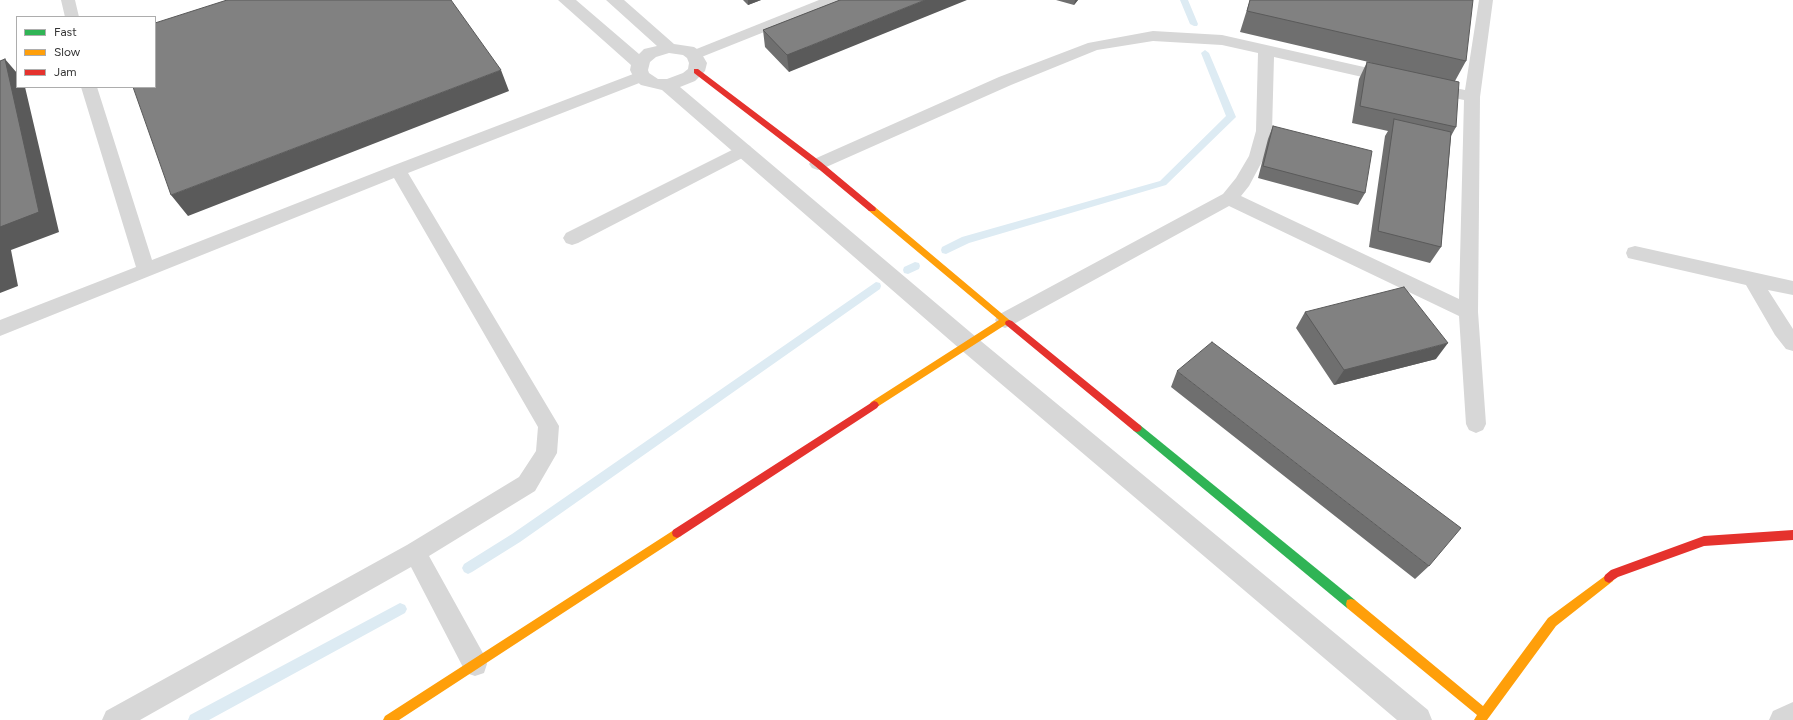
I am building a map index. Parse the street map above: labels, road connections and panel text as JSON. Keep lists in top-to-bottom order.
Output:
{
  "legend": ["Fast", "Slow", "Jam"]
}
